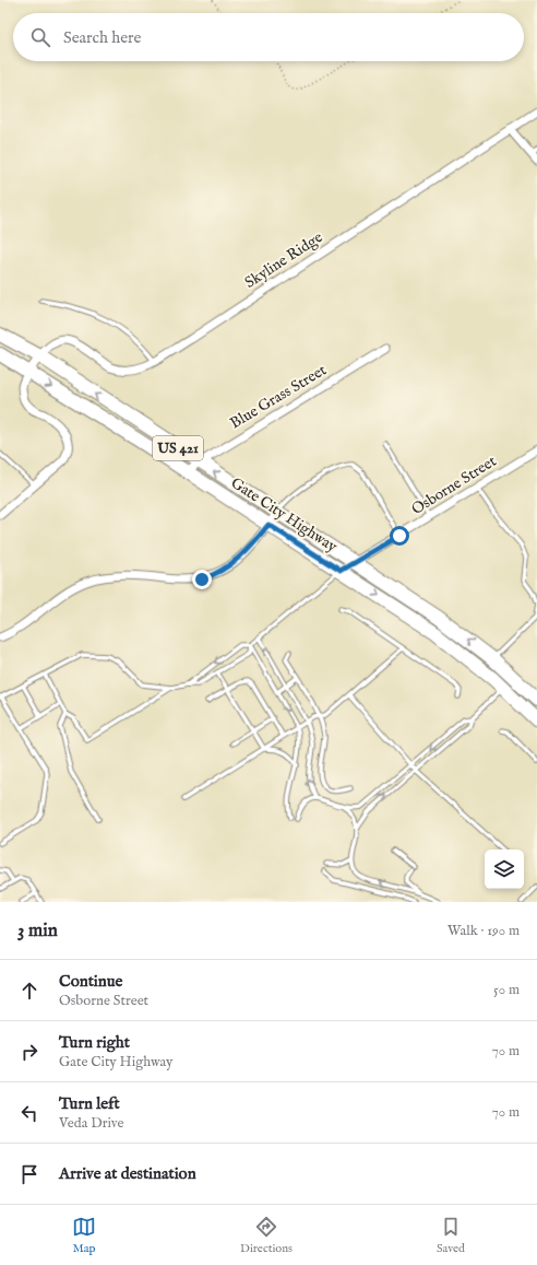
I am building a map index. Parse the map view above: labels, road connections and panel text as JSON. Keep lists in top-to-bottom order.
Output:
{
  "streets": {
    "main road": ["US 421", "Gate City Highway"],
    "street": ["Skyline Ridge", "Blue Grass Street", "Osborne Street"]
  },
  "crossings": [
    ["Skyline Ridge", "Gate City Highway"],
    ["Blue Grass Street", "Gate City Highway"],
    ["Osborne Street", "Gate City Highway"]
  ],
  "page": {
    "search": "Search here",
    "heading": ["3 min", "Walk · 190 m"],
    "list": [
      ["Continue", "Osborne Street", "50 m"],
      ["Turn right", "Gate City Highway", "70 m"],
      ["Turn left", "Veda Drive", "70 m"],
      "Arrive at destination"
    ],
    "nav": ["Map", "Directions", "Saved"]
  }
}
